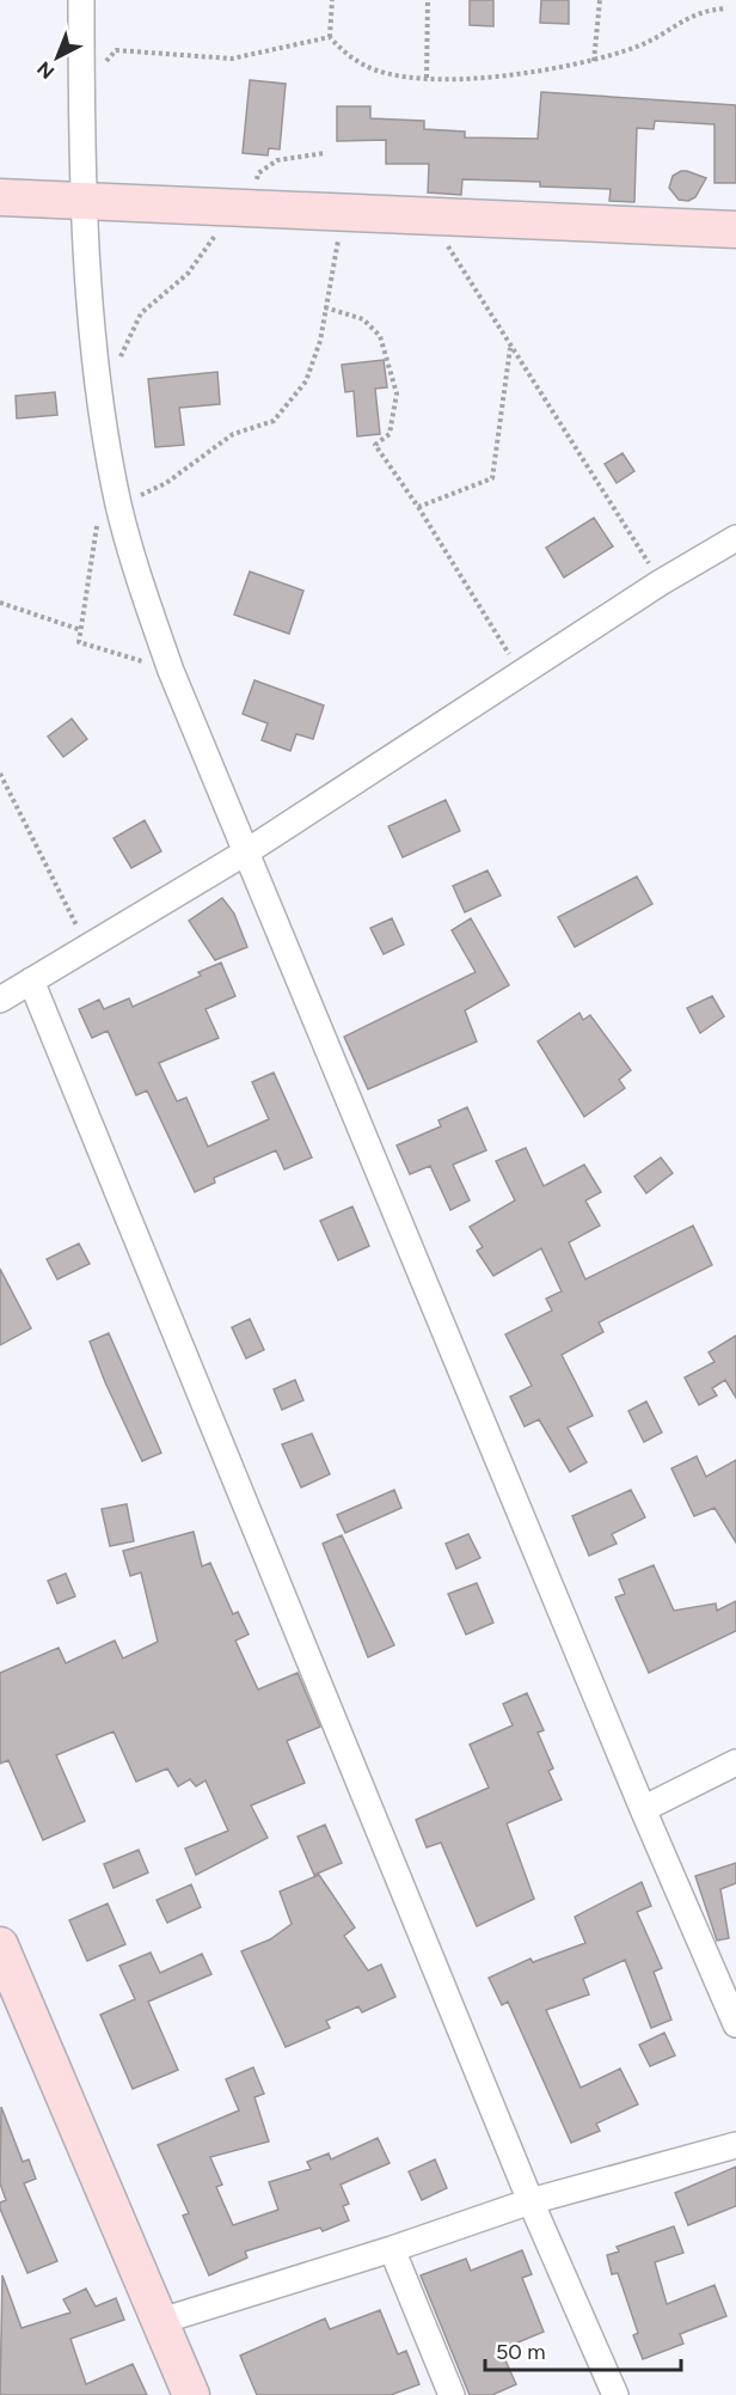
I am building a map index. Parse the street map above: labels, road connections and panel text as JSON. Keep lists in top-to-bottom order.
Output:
{
  "scale_bar": "50 m",
  "north": "bottom left"
}
